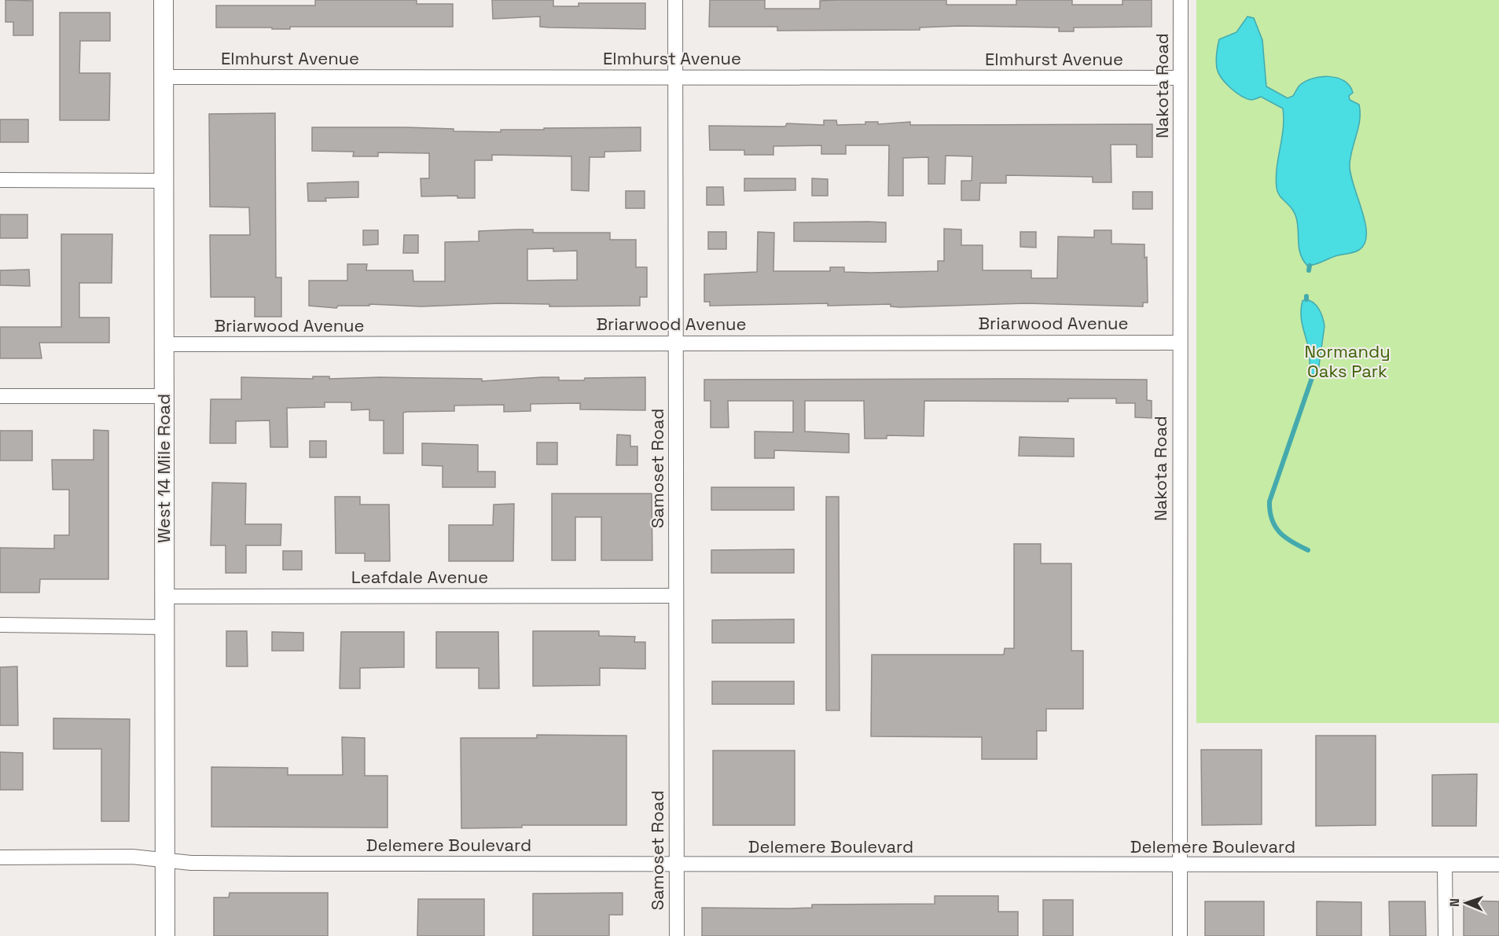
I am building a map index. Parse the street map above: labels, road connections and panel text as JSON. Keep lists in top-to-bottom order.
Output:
{
  "streets": {
    "main road": ["West 14 Mile Road"],
    "street": [
      "Elmhurst Avenue",
      "Nakota Road",
      "Briarwood Avenue",
      "Samoset Road",
      "Leafdale Avenue",
      "Delemere Boulevard"
    ]
  },
  "crossings": [
    ["Elmhurst Avenue", "Nakota Road"],
    ["Elmhurst Avenue", "West 14 Mile Road"],
    ["Elmhurst Avenue", "Samoset Road"],
    ["Nakota Road", "Briarwood Avenue"],
    ["Nakota Road", "Delemere Boulevard"],
    ["Briarwood Avenue", "West 14 Mile Road"],
    ["Briarwood Avenue", "Samoset Road"],
    ["West 14 Mile Road", "Leafdale Avenue"],
    ["West 14 Mile Road", "Delemere Boulevard"],
    ["Samoset Road", "Leafdale Avenue"],
    ["Samoset Road", "Delemere Boulevard"]
  ],
  "parks": ["Normandy Oaks Park"],
  "north": "left"
}
